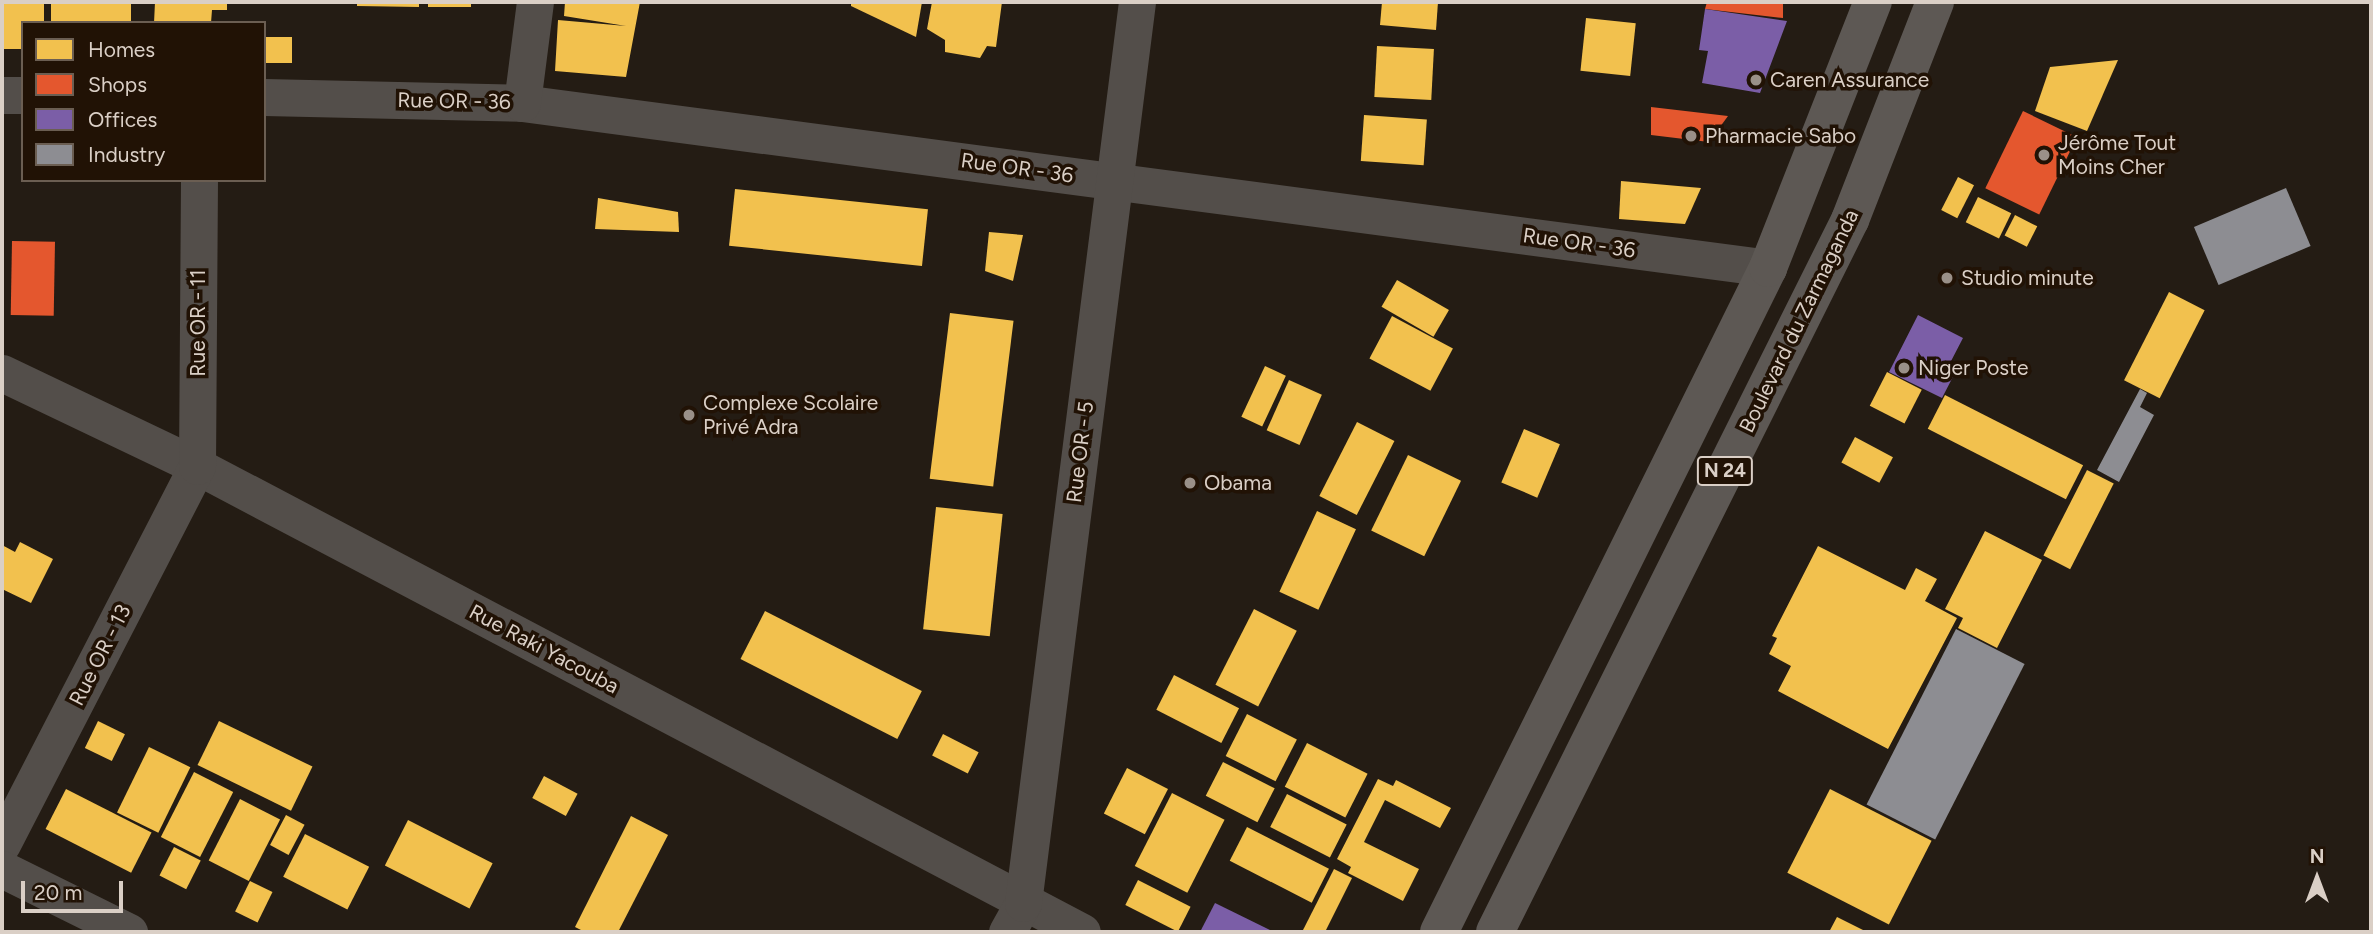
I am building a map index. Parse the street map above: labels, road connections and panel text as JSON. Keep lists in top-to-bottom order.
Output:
{
  "streets": {
    "main road": ["Boulevard du Zarmaganda", "N 24"],
    "street": [
      "Rue OR - 36",
      "Rue OR - 11",
      "Rue OR - 5",
      "Rue Raki Yacouba",
      "Rue OR - 13"
    ]
  },
  "crossings": [
    ["Rue OR - 36", "Rue OR - 5"],
    ["Rue OR - 36", "N 24"],
    ["Rue OR - 11", "Rue Raki Yacouba"],
    ["Rue OR - 11", "Rue OR - 13"],
    ["Rue OR - 5", "Rue Raki Yacouba"],
    ["Rue Raki Yacouba", "Rue OR - 13"]
  ],
  "places": [
    "Caren Assurance",
    "Pharmacie Sabo",
    "Jérôme Tout Moins Cher",
    "Studio minute",
    "Niger Poste",
    "Complexe Scolaire Privé Adra",
    "Obama"
  ],
  "legend": [
    "Homes",
    "Shops",
    "Offices",
    "Industry"
  ],
  "scale_bar": "20 m",
  "north": "top"
}
